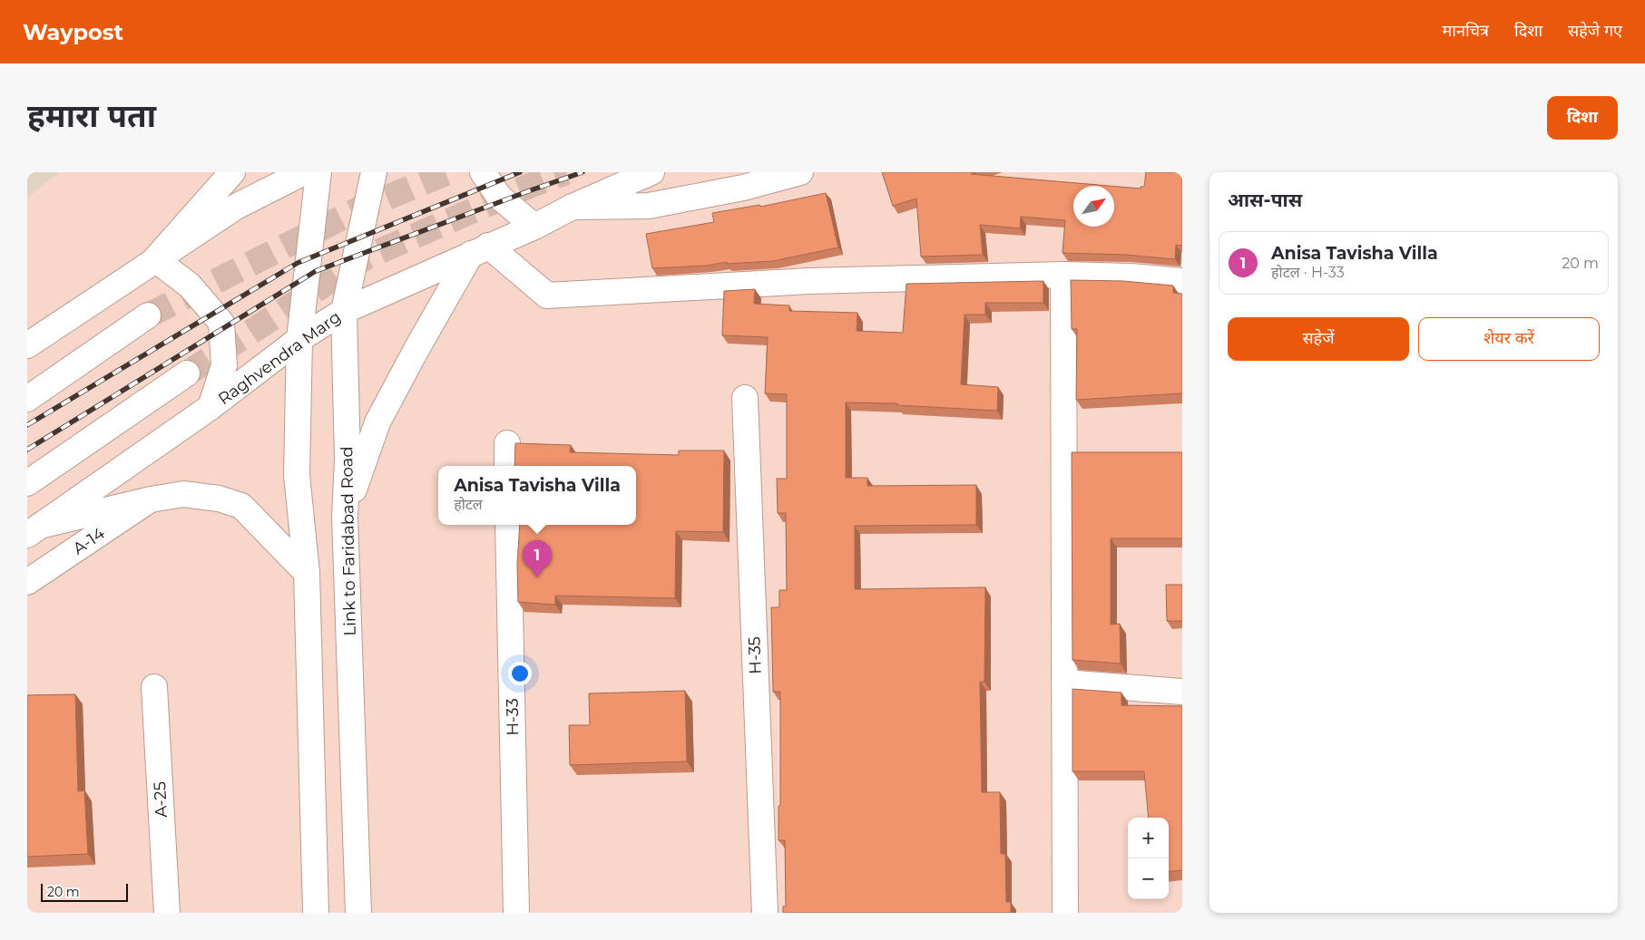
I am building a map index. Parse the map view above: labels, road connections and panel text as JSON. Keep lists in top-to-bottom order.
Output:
{
  "streets": {
    "street": [
      "Raghvendra Marg",
      "A-14",
      "Link to Faridabad Road",
      "H-35",
      "H-33",
      "A-25"
    ]
  },
  "crossings": [
    ["Raghvendra Marg", "Link to Faridabad Road"]
  ],
  "scale_bar": "20 m",
  "north": "top right",
  "page": {
    "header": "Waypost",
    "nav": ["मानचित्र", "दिशा", "सहेजे गए"],
    "title": "हमारा पता",
    "buttons": [
      "दिशा",
      ["सहेजें", "शेयर करें"]
    ],
    "heading": "आस-पास",
    "list": [
      {
        "mark": "1",
        "name": "Anisa Tavisha Villa",
        "note": "होटल · H-33",
        "value": "20 m"
      }
    ],
    "popup": ["Anisa Tavisha Villa", "होटल"],
    "pins": "1",
    "map_buttons": ["+", "−"],
    "scale": "20 m"
  }
}
